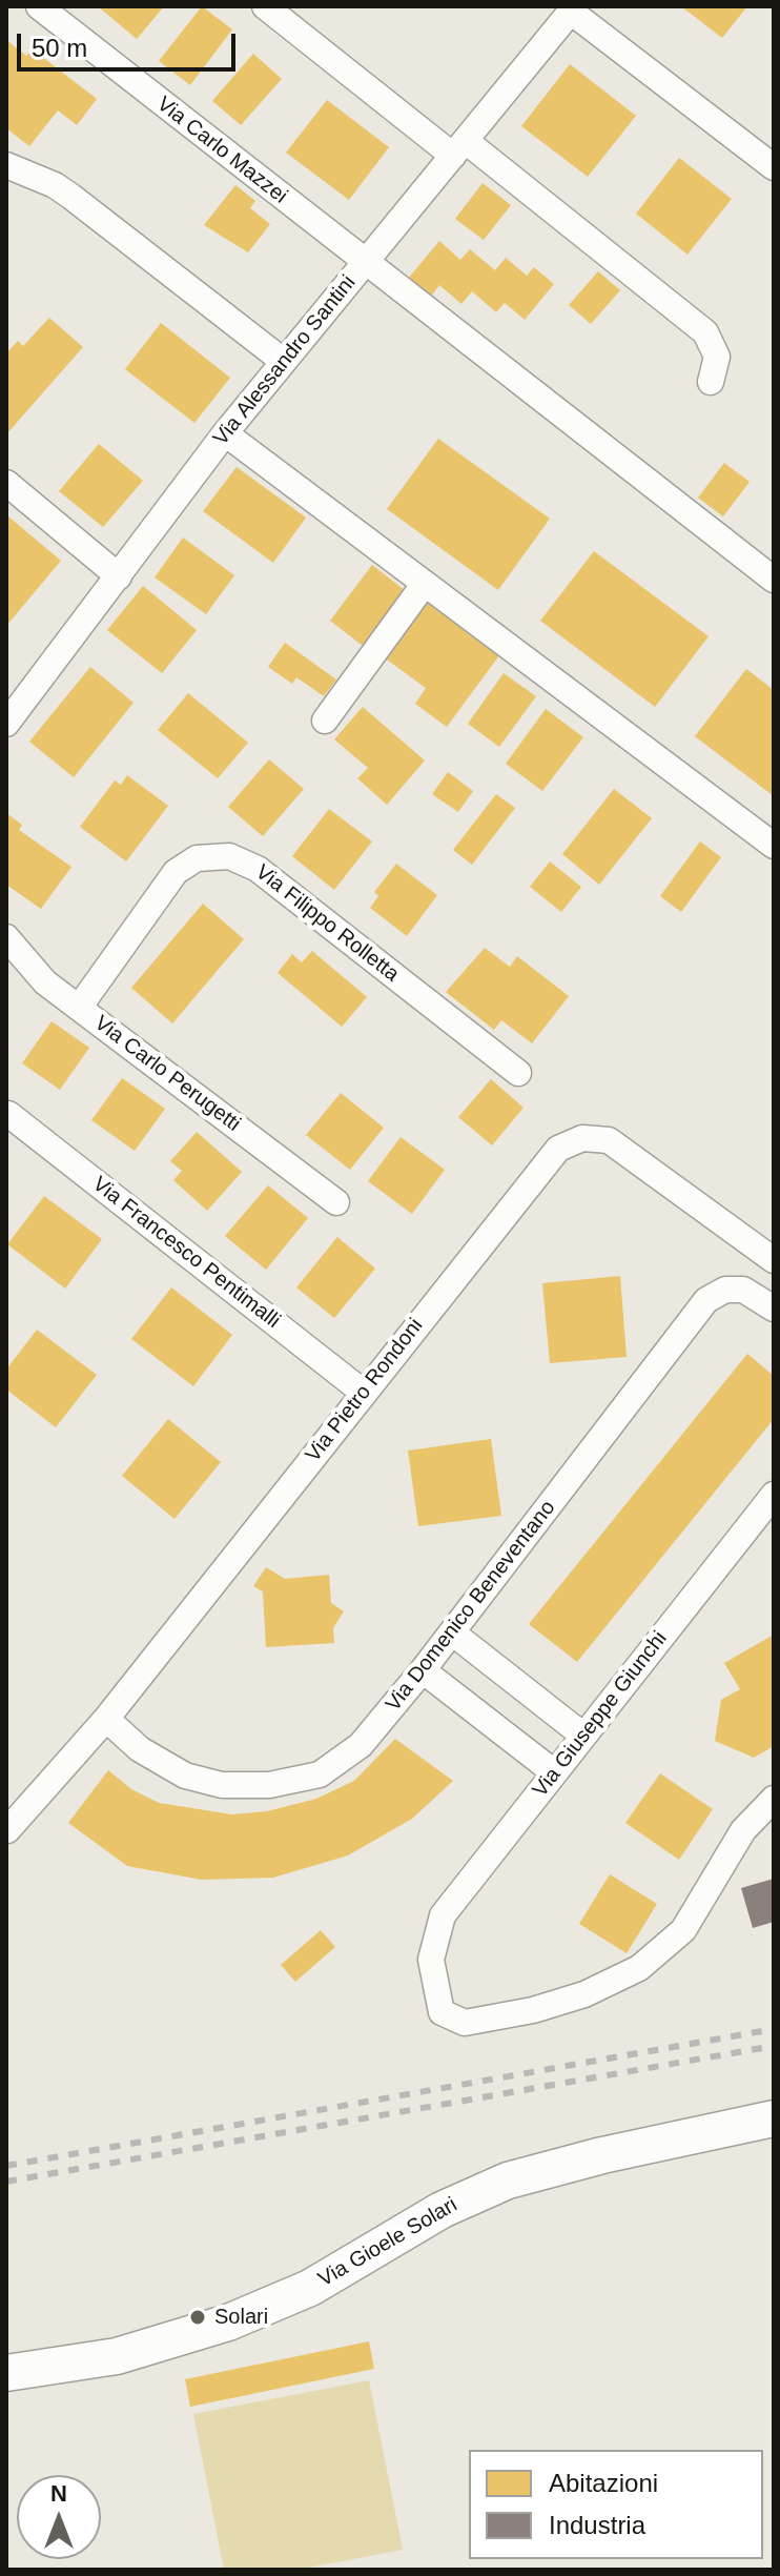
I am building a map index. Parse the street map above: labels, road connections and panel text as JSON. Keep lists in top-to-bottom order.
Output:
{
  "streets": {
    "street": [
      "Via Carlo Mazzei",
      "Via Alessandro Santini",
      "Via Filippo Rolletta",
      "Via Carlo Perugetti",
      "Via Francesco Pentimalli",
      "Via Pietro Rondoni",
      "Via Domenico Beneventano",
      "Via Giuseppe Giunchi",
      "Via Gioele Solari"
    ]
  },
  "crossings": [
    ["Via Carlo Mazzei", "Via Alessandro Santini"],
    ["Via Filippo Rolletta", "Via Carlo Perugetti"],
    ["Via Francesco Pentimalli", "Via Pietro Rondoni"],
    ["Via Pietro Rondoni", "Via Domenico Beneventano"]
  ],
  "places": ["Solari"],
  "legend": ["Abitazioni", "Industria"],
  "scale_bar": "50 m",
  "north": "top"
}
